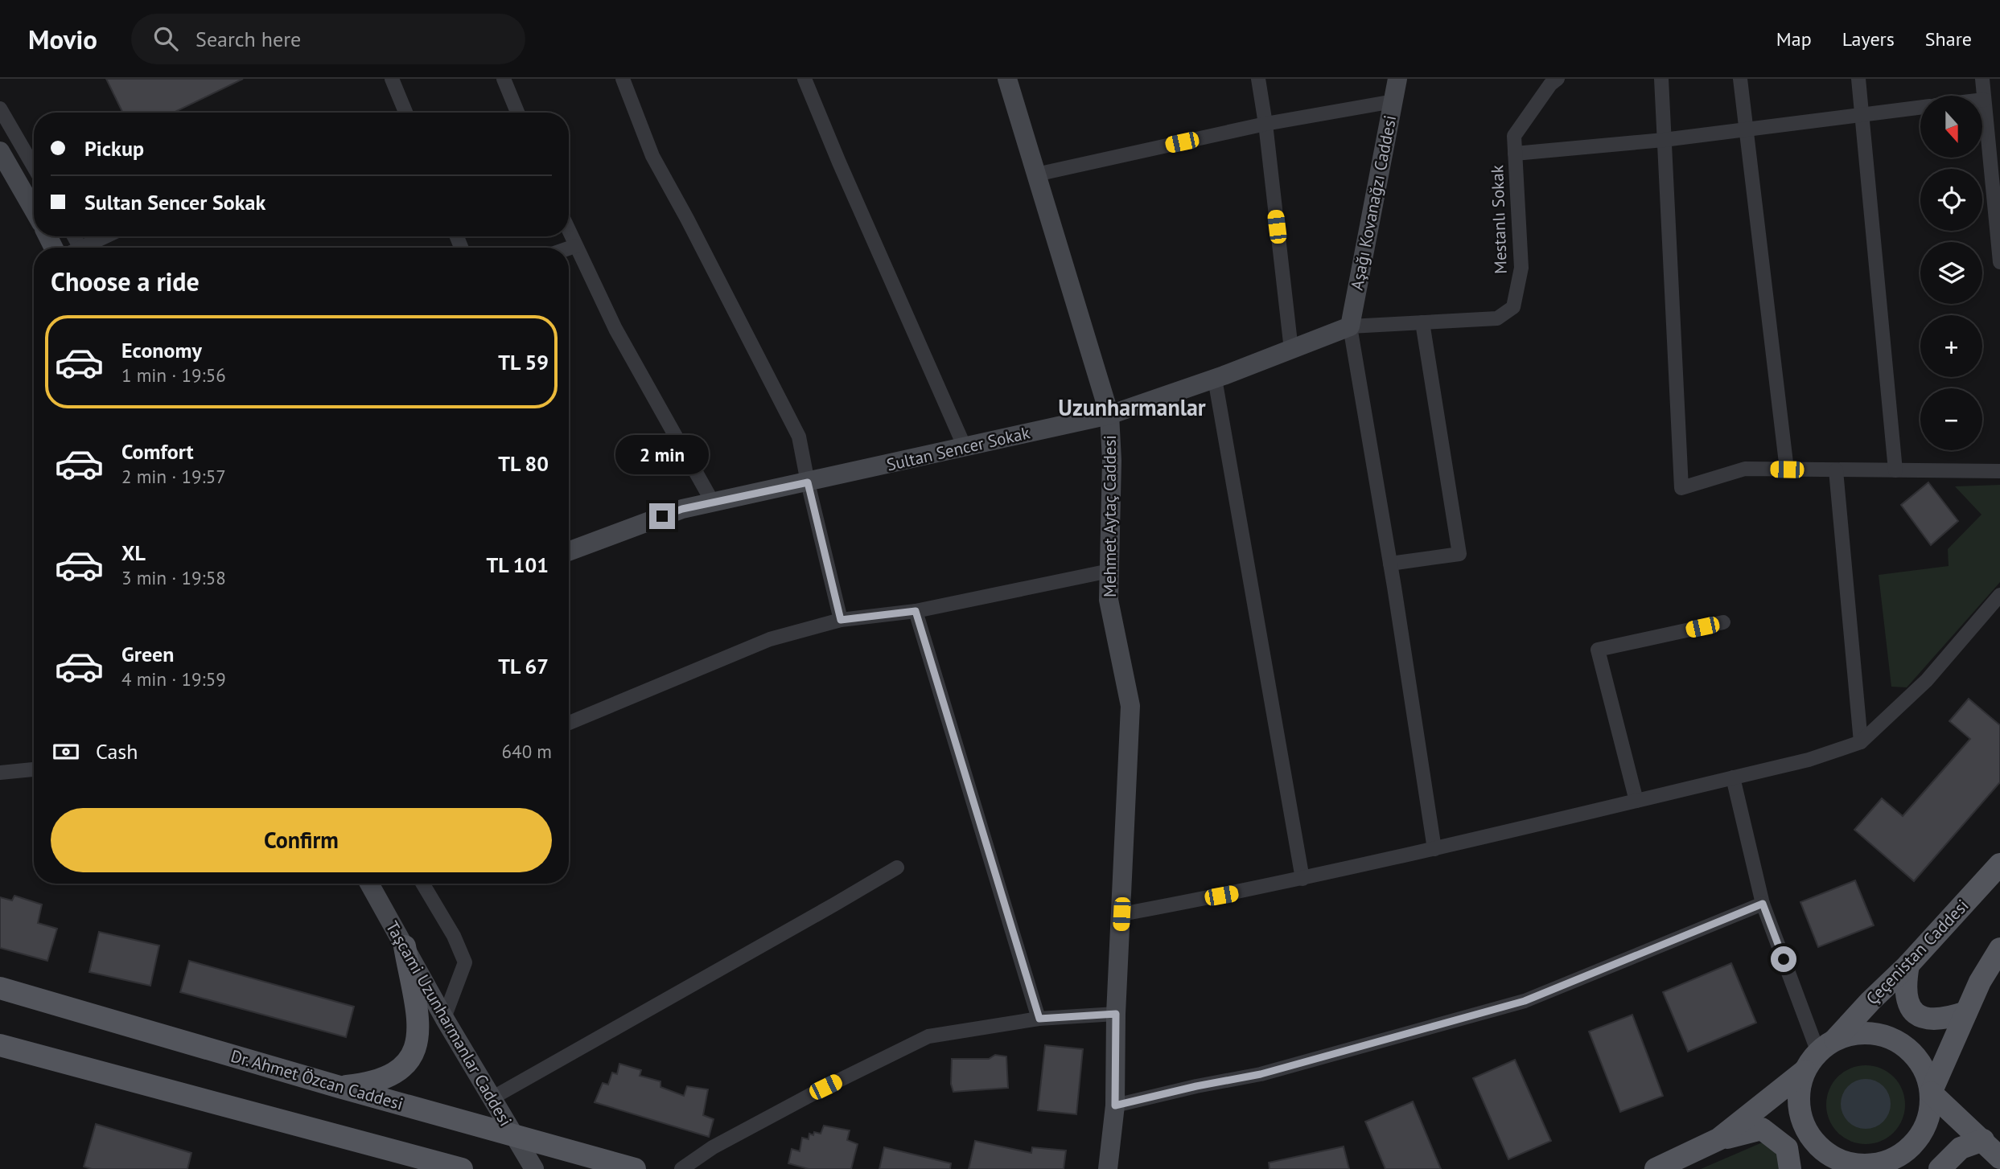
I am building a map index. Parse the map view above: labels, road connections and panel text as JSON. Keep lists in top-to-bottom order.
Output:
{
  "streets": {
    "main road": ["Çeçenistan Caddesi", "Dr. Ahmet Özcan Caddesi"],
    "street": [
      "Aşağı Kovanağzı Caddesi",
      "Mestanlı Sokak",
      "Sultan Sencer Sokak",
      "Mehmet Aytaç Caddesi",
      "Taşcami Uzunharmanlar Caddesi"
    ]
  },
  "crossings": [
    ["Aşağı Kovanağzı Caddesi", "Mestanlı Sokak"],
    ["Aşağı Kovanağzı Caddesi", "Sultan Sencer Sokak"],
    ["Mestanlı Sokak", "Sultan Sencer Sokak"],
    ["Sultan Sencer Sokak", "Mehmet Aytaç Caddesi"],
    ["Taşcami Uzunharmanlar Caddesi", "Dr. Ahmet Özcan Caddesi"]
  ],
  "districts": ["Uzunharmanlar"],
  "north": "bottom",
  "page": {
    "header": "Movio",
    "search": "Search here",
    "nav": ["Map", "Layers", "Share"],
    "map_buttons": ["+", "−"],
    "banner": ["Pickup", "Sultan Sencer Sokak"],
    "heading": "Choose a ride",
    "list": [
      {
        "name": "Economy",
        "note": "1 min · 19:56",
        "value": "TL 59"
      },
      {
        "name": "Comfort",
        "note": "2 min · 19:57",
        "value": "TL 80"
      },
      {
        "name": "XL",
        "note": "3 min · 19:58",
        "value": "TL 101"
      },
      {
        "name": "Green",
        "note": "4 min · 19:59",
        "value": "TL 67"
      }
    ],
    "bubble": "2 min",
    "pay": ["Cash", "640 m"],
    "buttons": "Confirm"
  }
}
